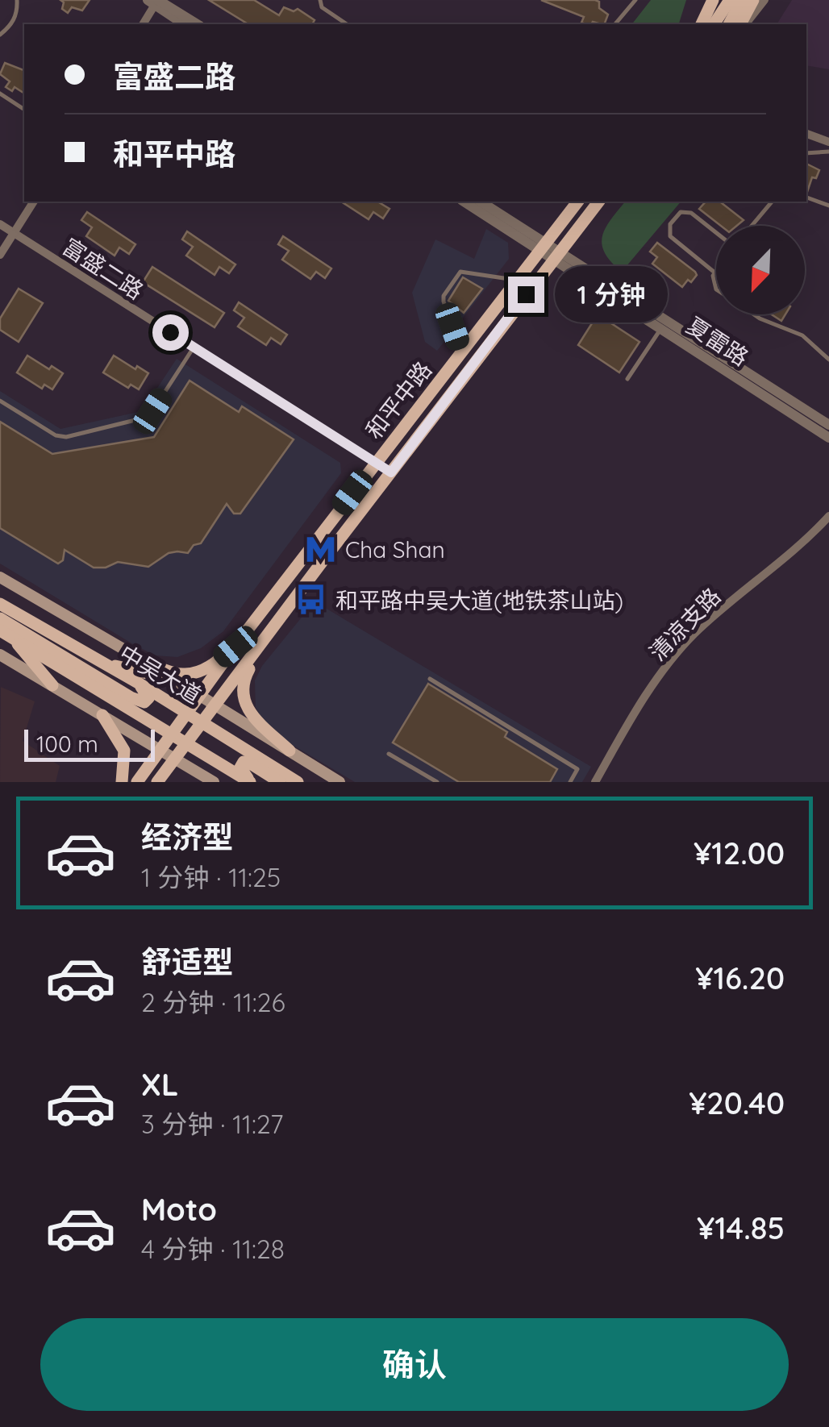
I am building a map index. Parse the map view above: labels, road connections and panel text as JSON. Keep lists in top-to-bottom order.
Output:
{
  "streets": {
    "main road": ["和平中路", "中吴大道"],
    "street": ["富盛二路", "夏雷路", "清凉支路"]
  },
  "crossings": [
    ["富盛二路", "和平中路"],
    ["夏雷路", "和平中路"],
    ["和平中路", "中吴大道"]
  ],
  "places": {
    "metro station": ["Cha Shan"],
    "bus stop": ["和平路中吴大道(地铁茶山站)"]
  },
  "scale_bar": "100 m",
  "north": "bottom left",
  "page": {
    "banner": ["富盛二路", "和平中路"],
    "bubble": "1 分钟",
    "scale": "100 m",
    "list": [
      {
        "name": "经济型",
        "note": "1 分钟 · 11:25",
        "value": "¥12.00"
      },
      {
        "name": "舒适型",
        "note": "2 分钟 · 11:26",
        "value": "¥16.20"
      },
      {
        "name": "XL",
        "note": "3 分钟 · 11:27",
        "value": "¥20.40"
      },
      {
        "name": "Moto",
        "note": "4 分钟 · 11:28",
        "value": "¥14.85"
      }
    ],
    "buttons": "确认"
  }
}
